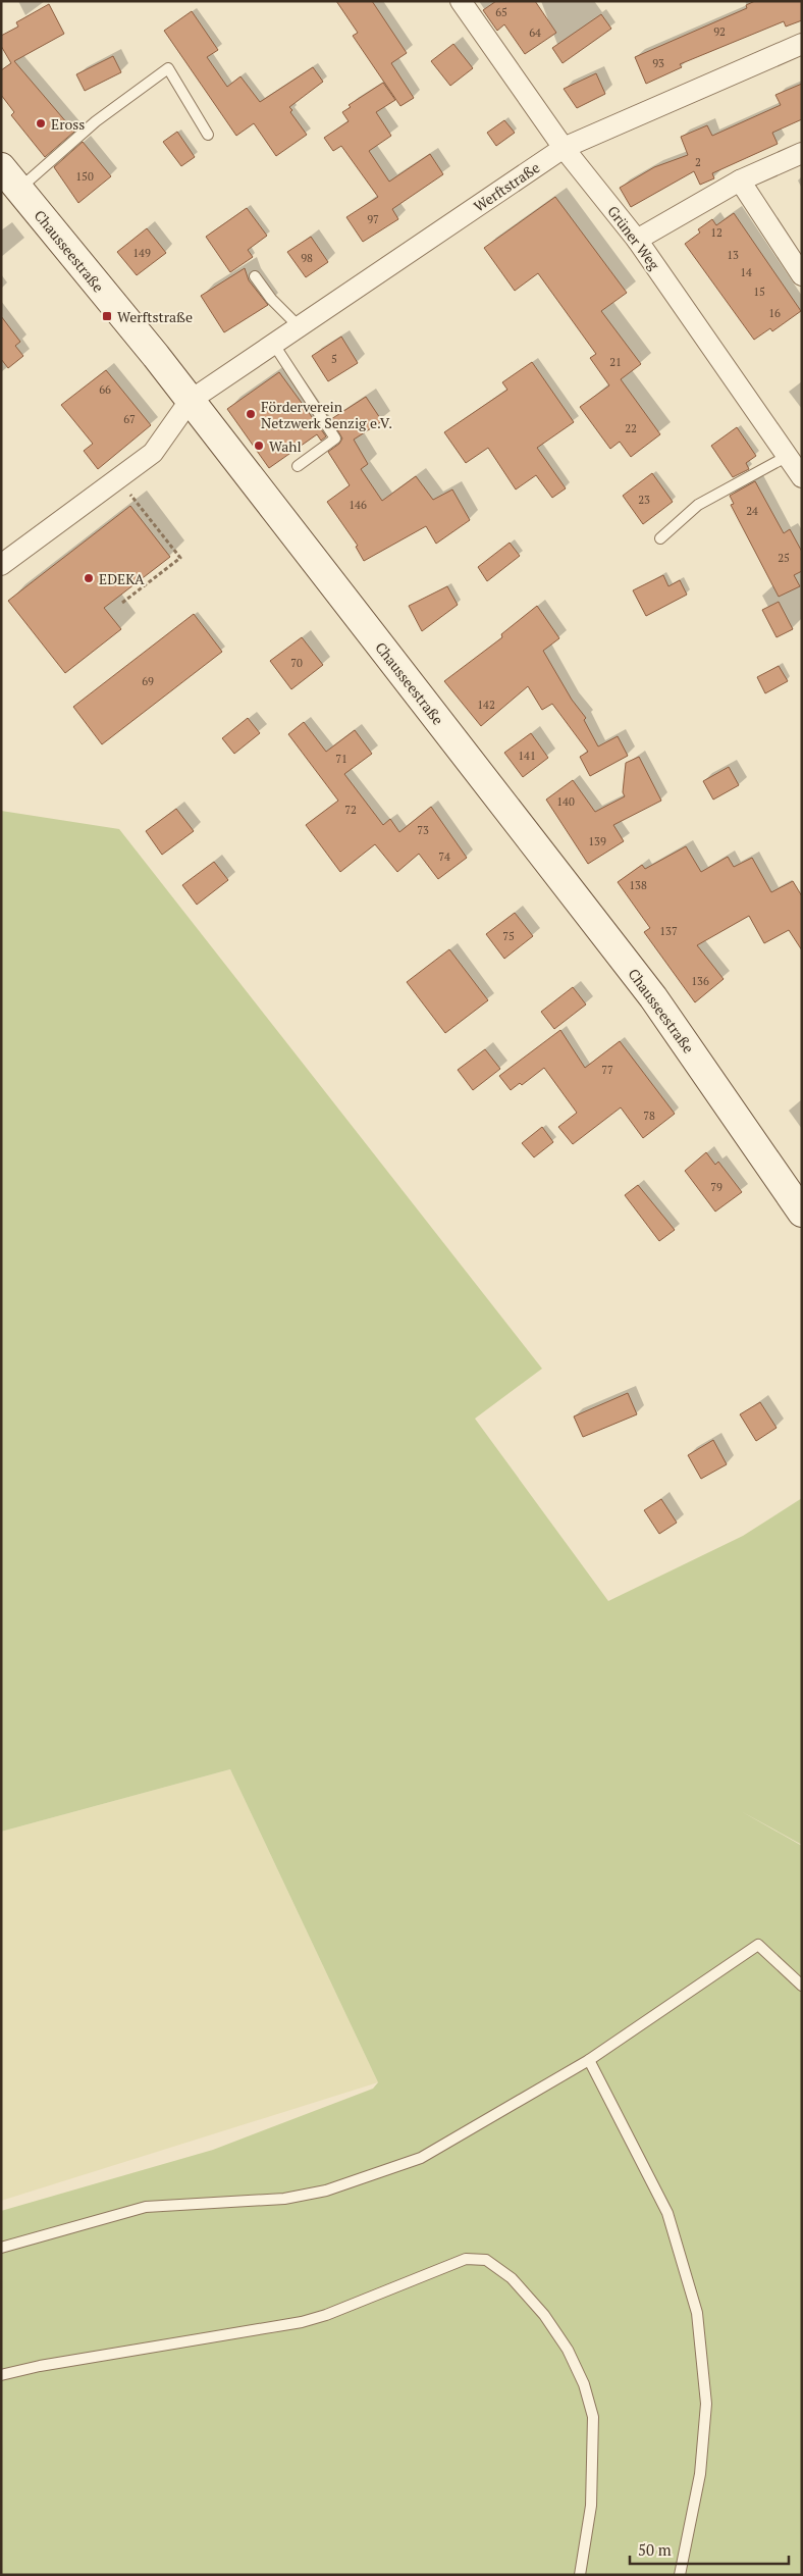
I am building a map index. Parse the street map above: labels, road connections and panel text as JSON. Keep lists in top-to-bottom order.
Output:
{
  "streets": {
    "main road": ["Chausseestraße"],
    "street": ["Werftstraße", "Grüner Weg"]
  },
  "crossings": [
    ["Werftstraße", "Grüner Weg"],
    ["Werftstraße", "Chausseestraße"]
  ],
  "places": {
    "other": [
      "Eross",
      "Förderverein Netzwerk Senzig e.V.",
      "Wahl",
      "EDEKA"
    ],
    "transit": ["Werftstraße"]
  },
  "house_numbers": [
    "65",
    "92",
    "64",
    "93",
    "2",
    "150",
    "97",
    "12",
    "149",
    "13",
    "98",
    "14",
    "15",
    "16",
    "5",
    "21",
    "66",
    "67",
    "22",
    "23",
    "146",
    "24",
    "25",
    "70",
    "69",
    "142",
    "141",
    "71",
    "140",
    "72",
    "73",
    "139",
    "74",
    "138",
    "137",
    "75",
    "136",
    "77",
    "78",
    "79"
  ],
  "scale_bar": "50 m"
}
